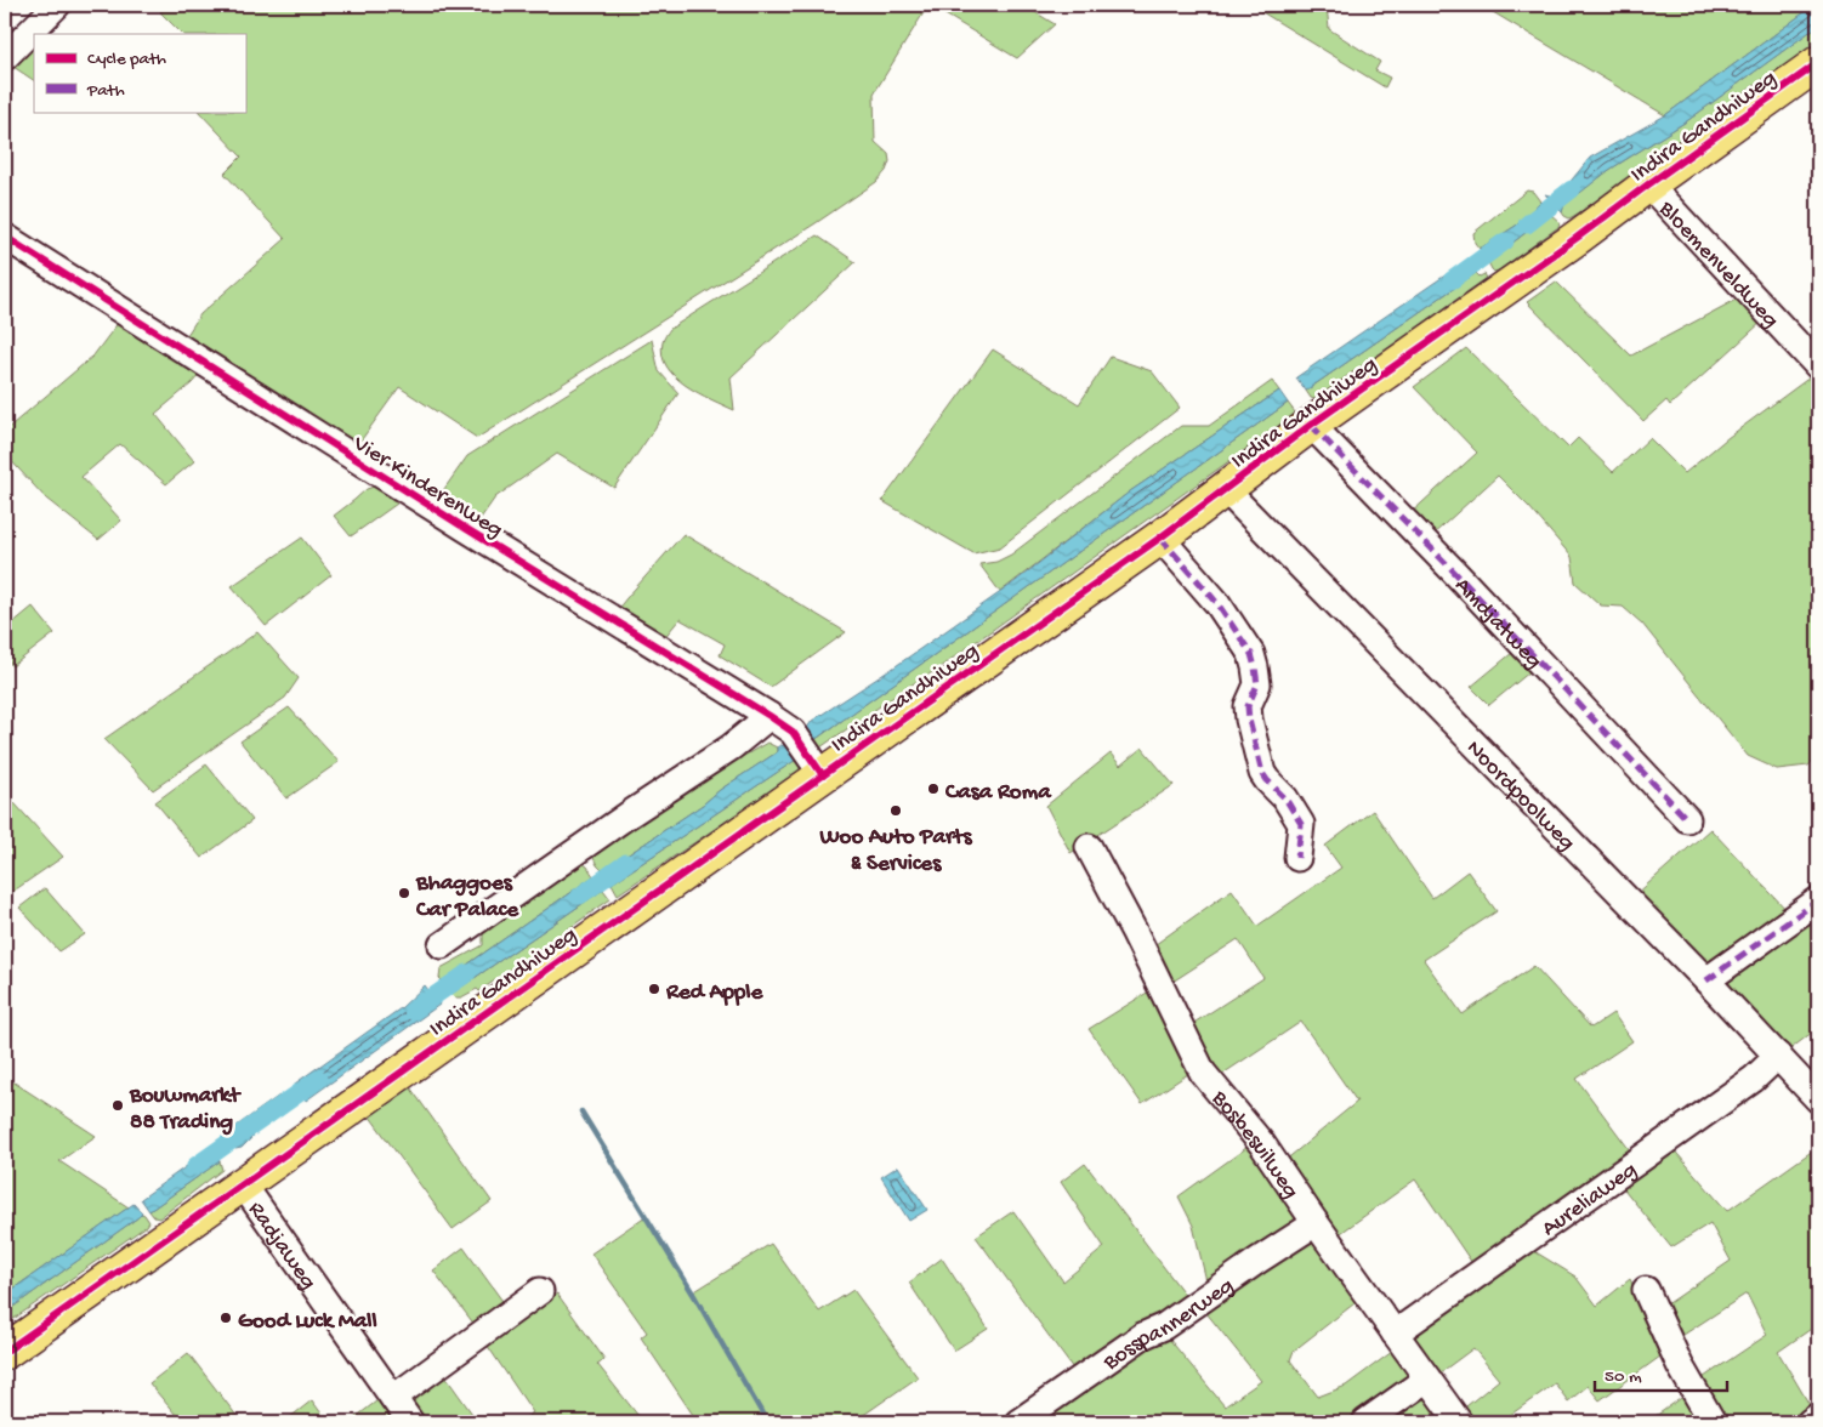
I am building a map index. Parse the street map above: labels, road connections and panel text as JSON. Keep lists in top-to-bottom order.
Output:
{
  "streets": {
    "main road": ["Indira Gandhiweg"],
    "street": [
      "Bloemenveldweg",
      "Vier Kinderenweg",
      "Amdjatweg",
      "Noordpoolweg",
      "Bosbesuilweg",
      "Aureliaweg",
      "Radjaweg",
      "Bosspannerweg"
    ]
  },
  "crossings": [
    ["Indira Gandhiweg", "Bloemenveldweg"],
    ["Indira Gandhiweg", "Vier Kinderenweg"],
    ["Indira Gandhiweg", "Amdjatweg"],
    ["Indira Gandhiweg", "Noordpoolweg"],
    ["Indira Gandhiweg", "Radjaweg"],
    ["Noordpoolweg", "Aureliaweg"],
    ["Bosbesuilweg", "Aureliaweg"],
    ["Bosbesuilweg", "Bosspannerweg"]
  ],
  "places": [
    "Casa Roma",
    "Woo Auto Parts & Services",
    "Bhaggoes Car Palace",
    "Red Apple",
    "Bouwmarkt 88 Trading",
    "Good Luck Mall"
  ],
  "legend": ["Cycle path", "Path"],
  "scale_bar": "50 m"
}
